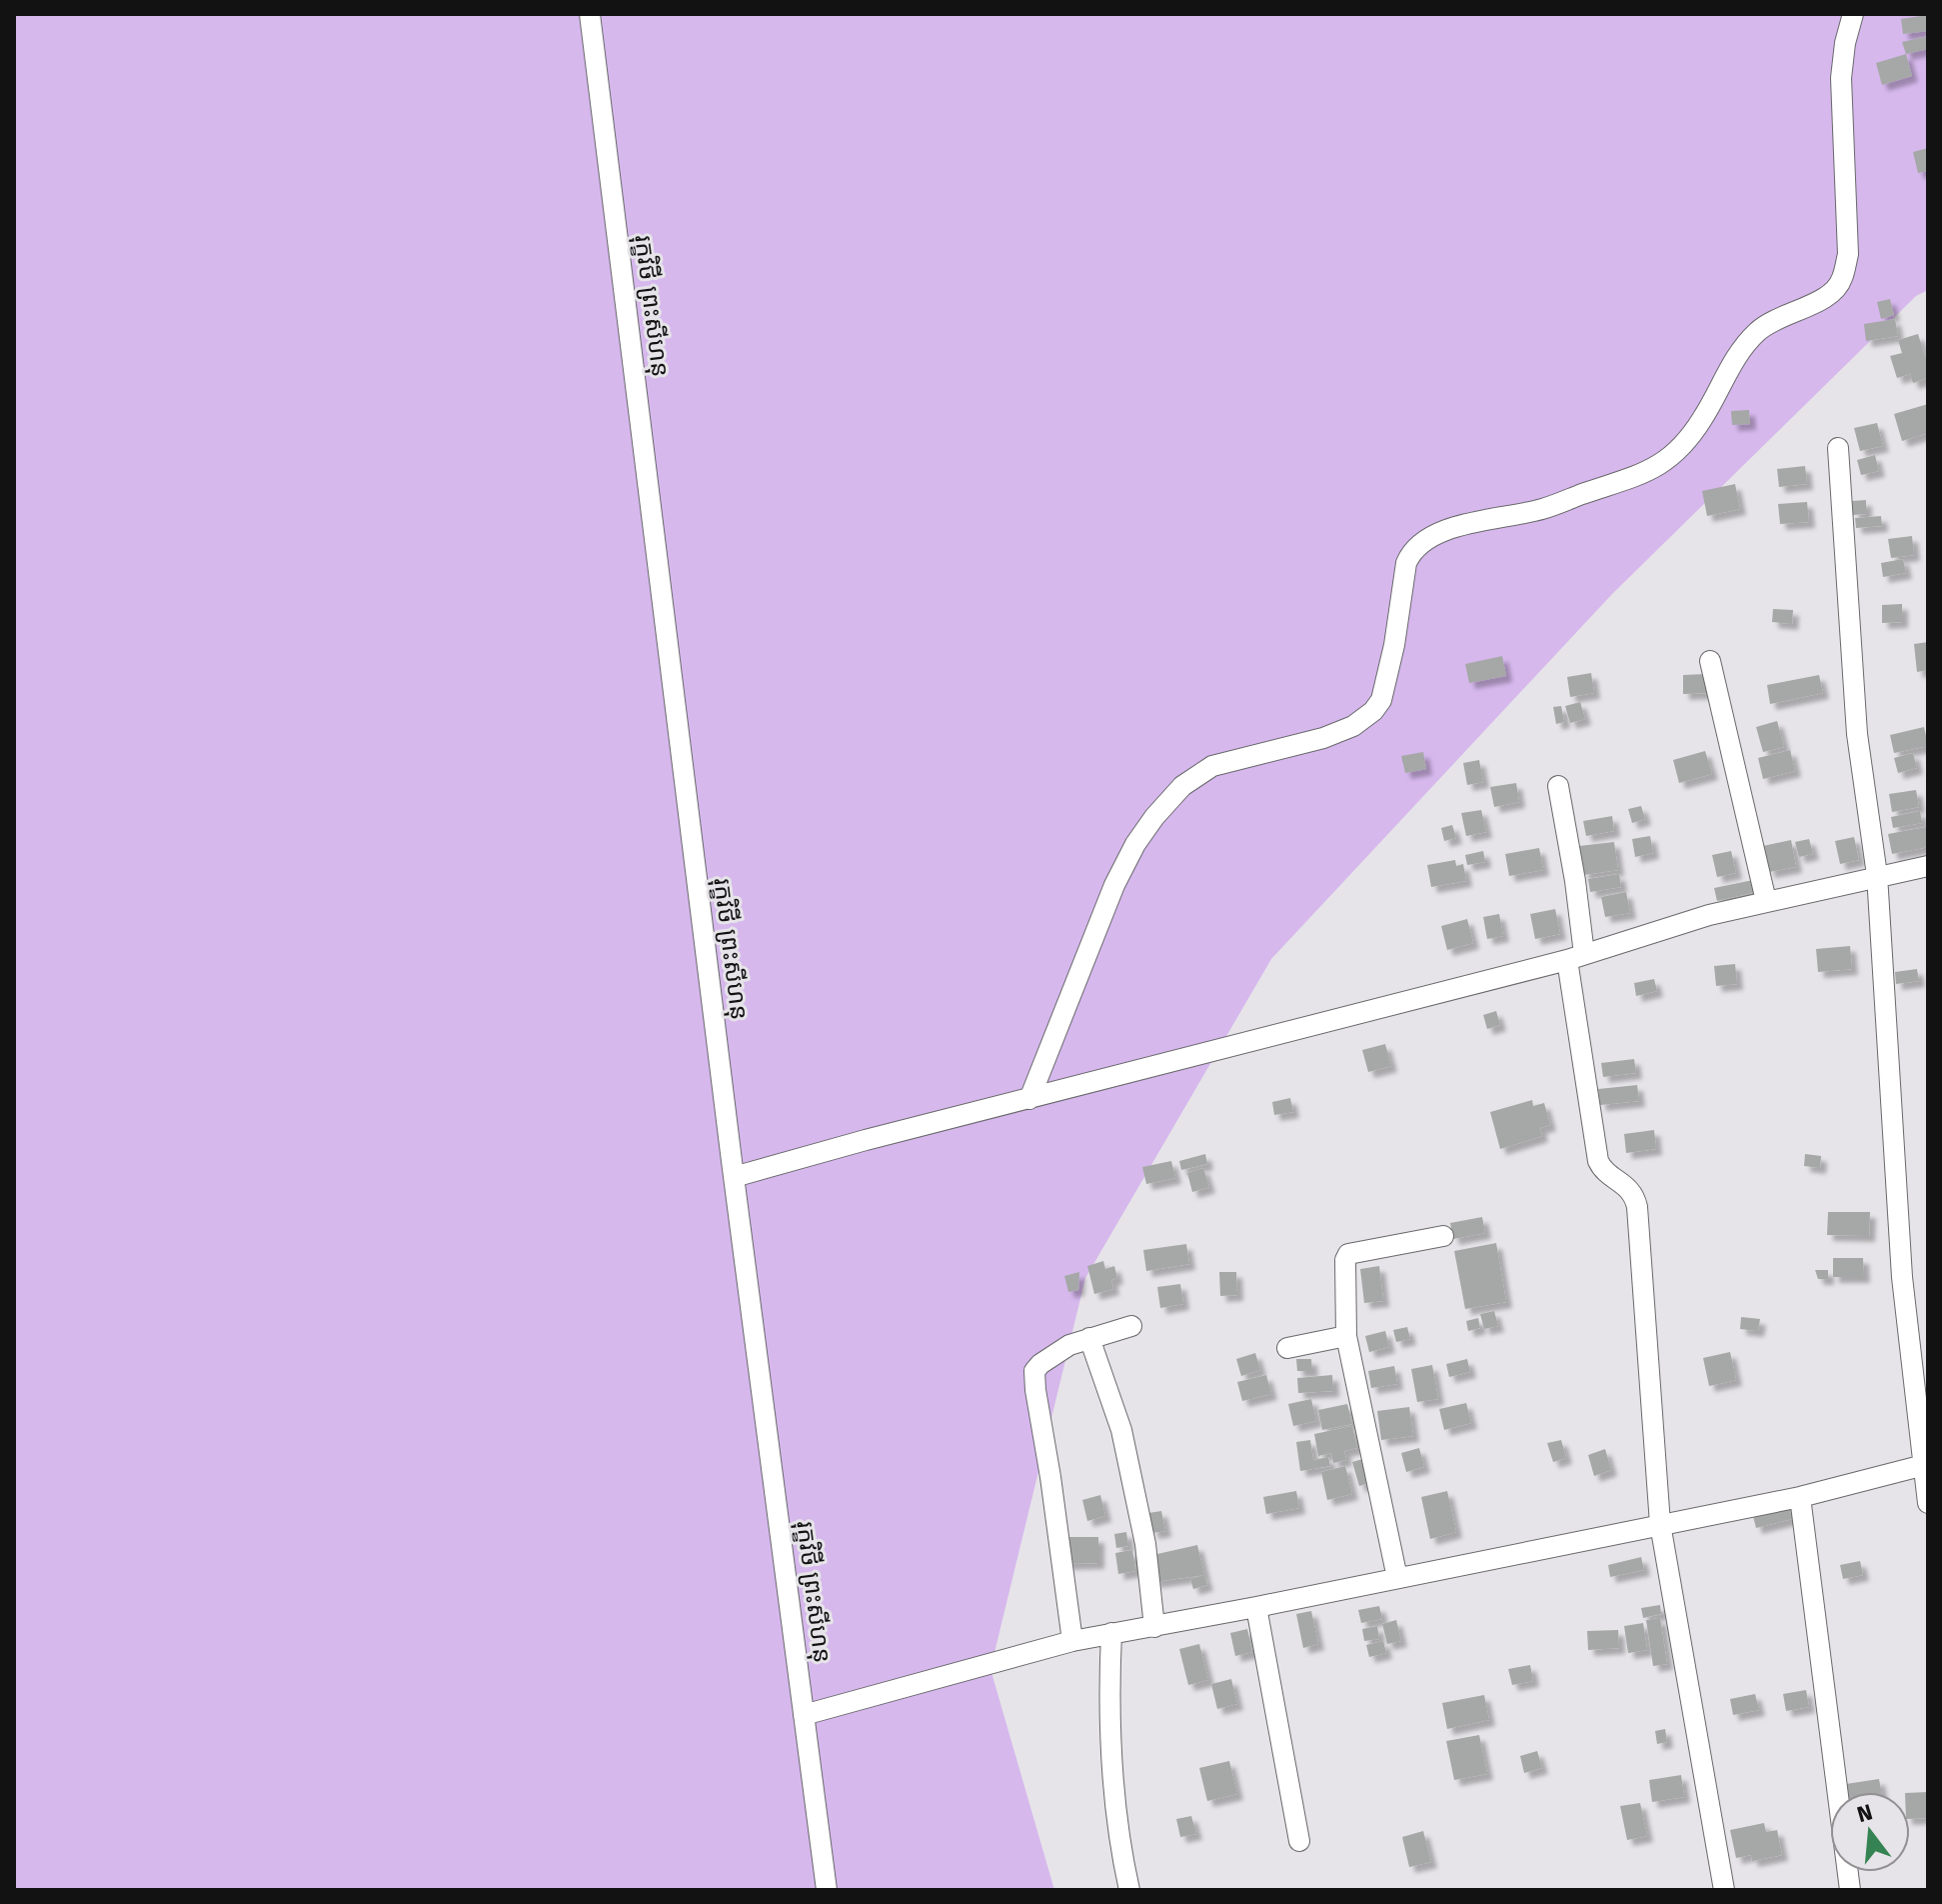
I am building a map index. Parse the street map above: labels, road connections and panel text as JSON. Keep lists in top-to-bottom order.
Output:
{
  "streets": {
    "street": ["រុក្ខវិថី ព្រះសីហនុ"]
  },
  "north": "top"
}
